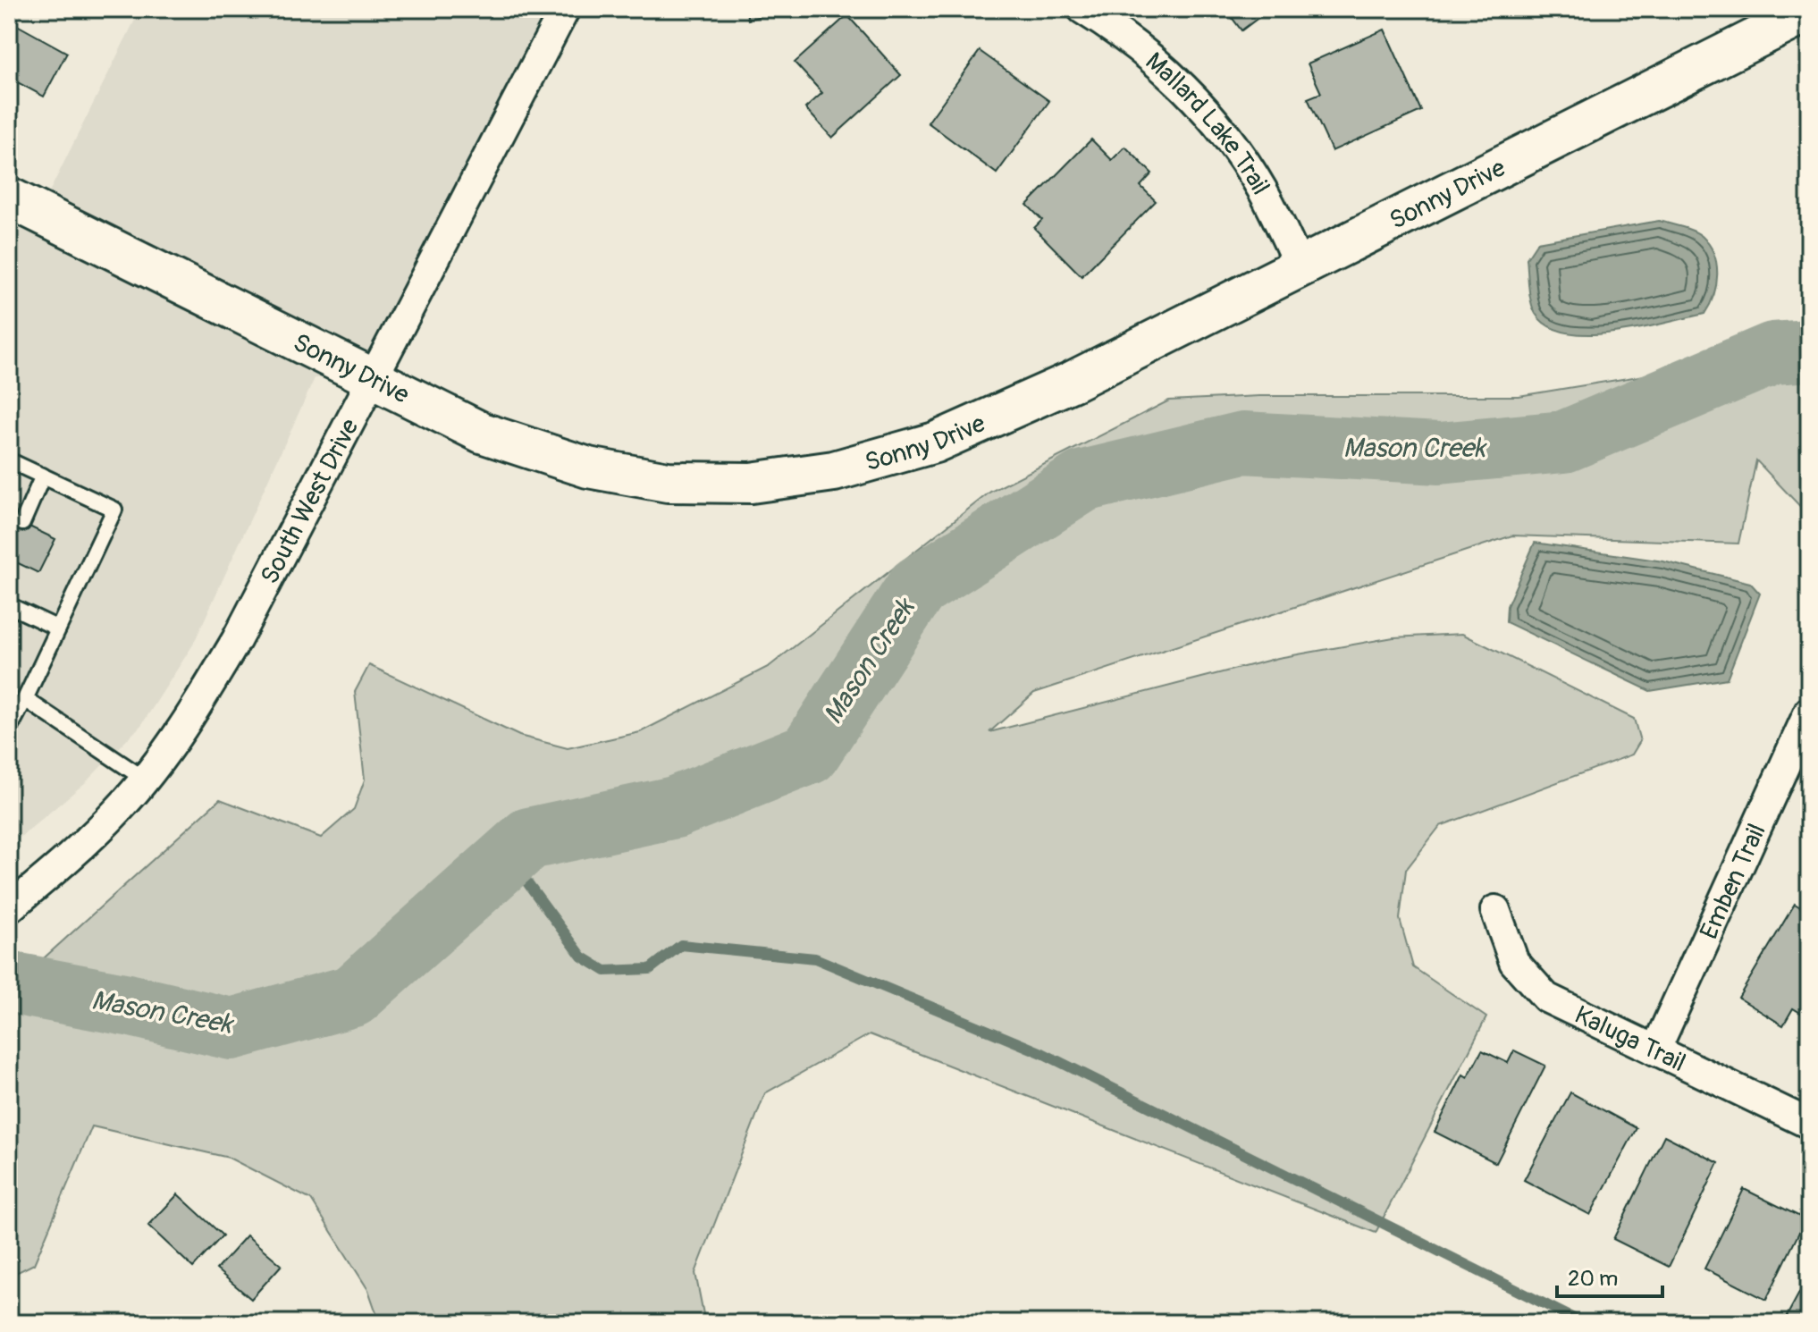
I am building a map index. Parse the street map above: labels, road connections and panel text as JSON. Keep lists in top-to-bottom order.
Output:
{
  "streets": {
    "street": [
      "Mallard Lake Trail",
      "Sonny Drive",
      "South West Drive",
      "Emben Trail",
      "Kaluga Trail"
    ]
  },
  "crossings": [
    ["Mallard Lake Trail", "Sonny Drive"],
    ["Sonny Drive", "South West Drive"],
    ["Emben Trail", "Kaluga Trail"]
  ],
  "water": ["Mason Creek"],
  "scale_bar": "20 m"
}
